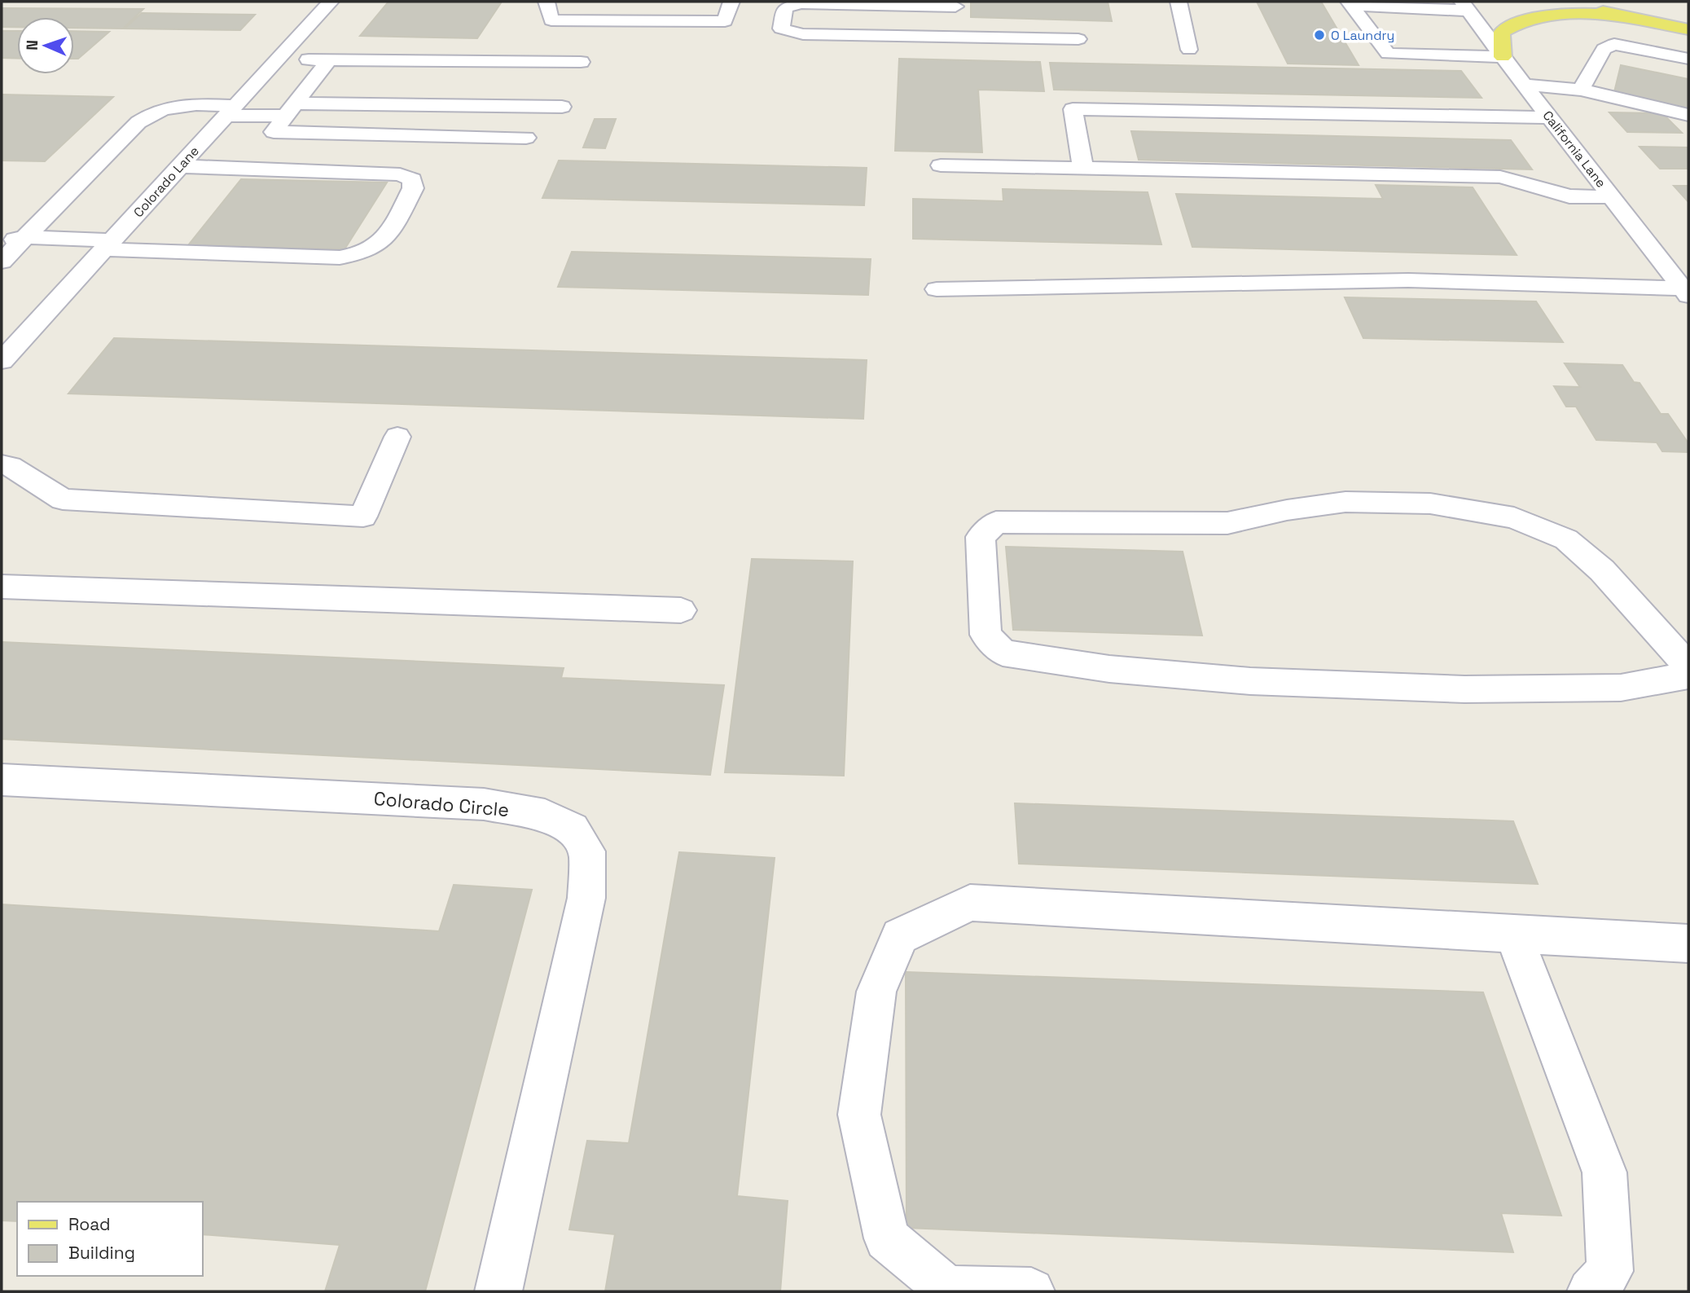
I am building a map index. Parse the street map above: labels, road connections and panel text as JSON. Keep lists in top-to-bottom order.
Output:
{
  "streets": {
    "street": ["California Lane", "Colorado Lane", "Colorado Circle"]
  },
  "places": ["O Laundry"],
  "legend": ["Road", "Building"],
  "north": "left"
}
